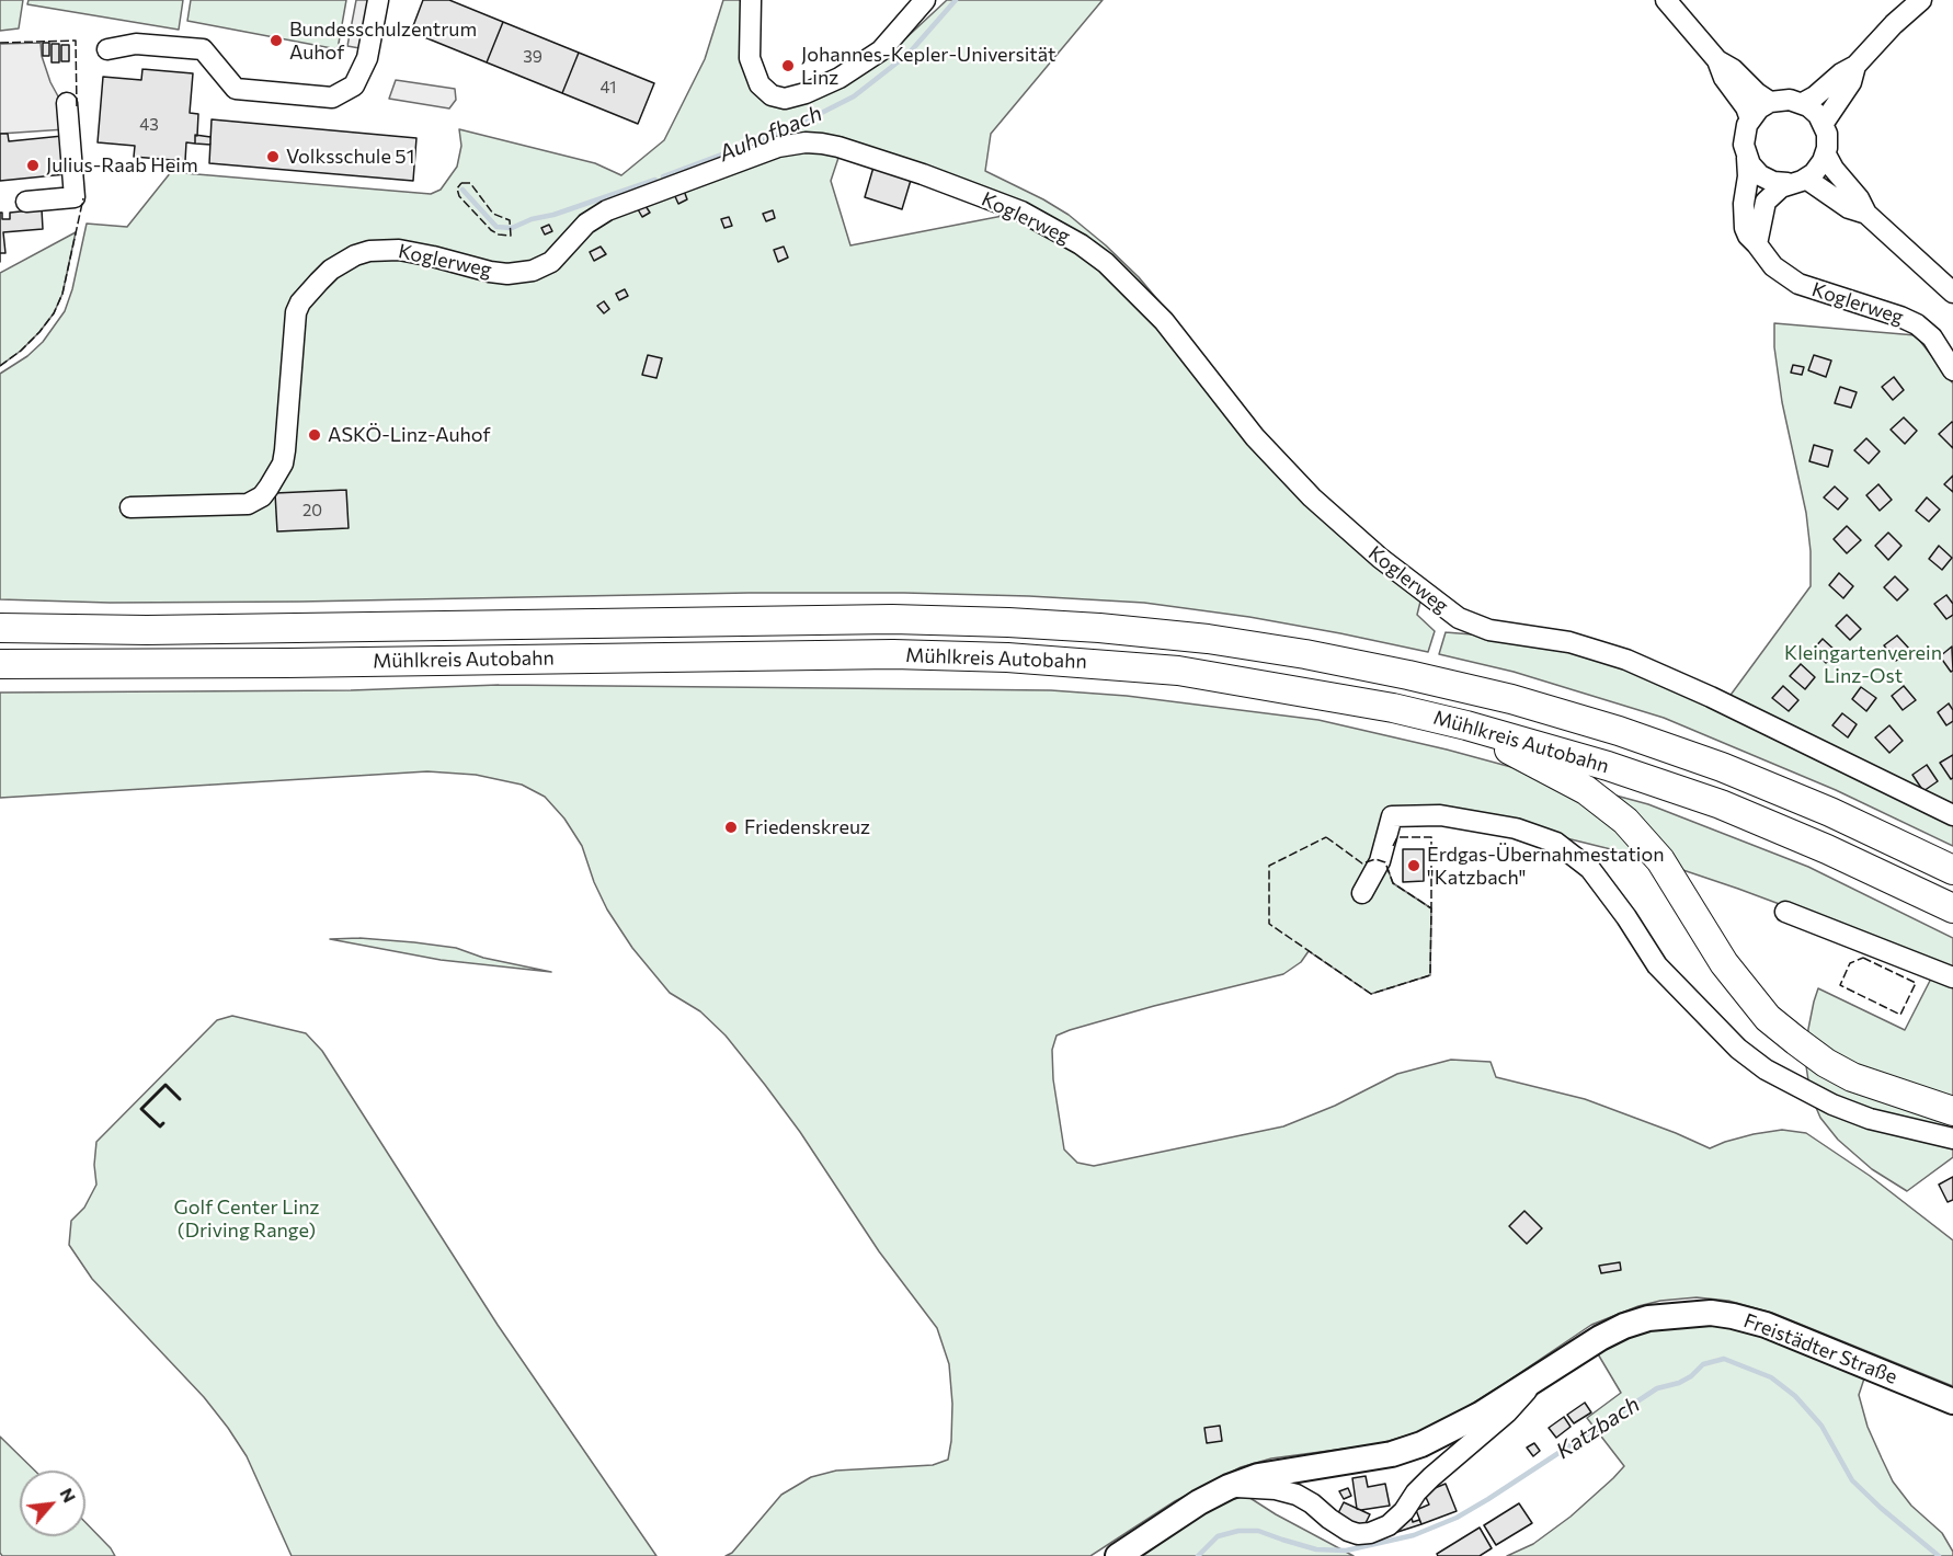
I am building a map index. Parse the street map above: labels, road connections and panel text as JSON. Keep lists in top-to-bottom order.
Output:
{
  "streets": {
    "highway": ["Mühlkreis Autobahn"],
    "main road": ["Freistädter Straße"],
    "street": ["Koglerweg"]
  },
  "water": ["Auhofbach", "Katzbach"],
  "parks": ["Kleingartenverein Linz-Ost", "Golf Center Linz (Driving Range)"],
  "places": [
    "Bundesschulzentrum Auhof",
    "Johannes-Kepler-Universität Linz",
    "Volksschule 51",
    "Julius-Raab Heim",
    "ASKÖ-Linz-Auhof",
    "Friedenskreuz",
    "Erdgas-Übernahmestation \"Katzbach\""
  ],
  "house_numbers": [
    "39",
    "41",
    "43",
    "20"
  ],
  "north": "top right"
}
